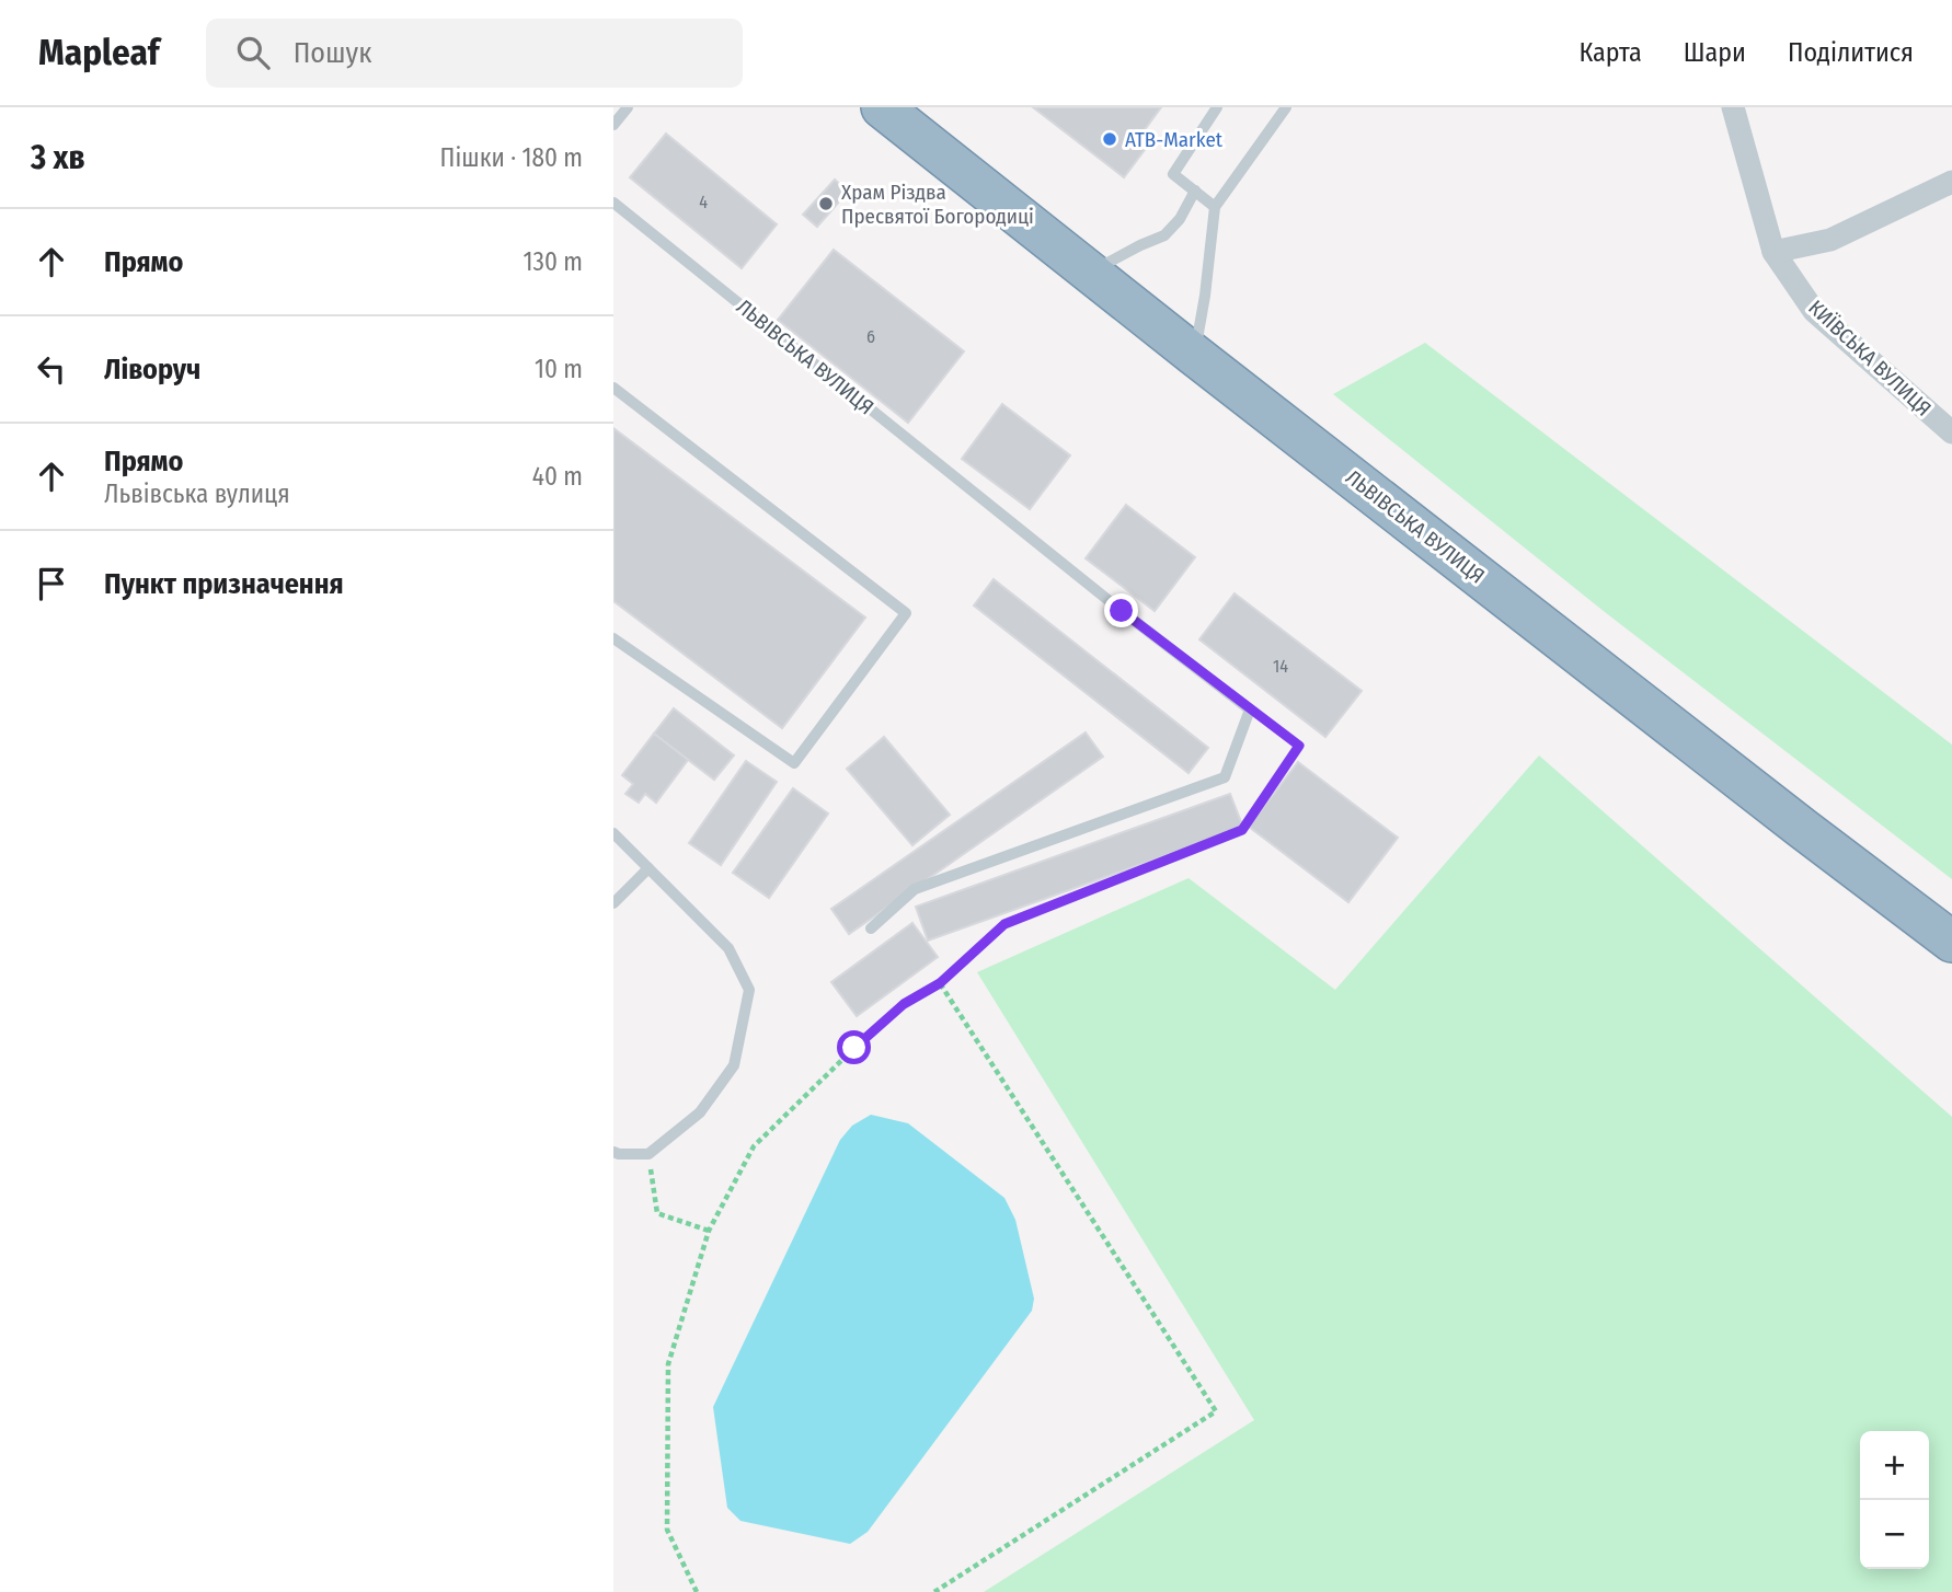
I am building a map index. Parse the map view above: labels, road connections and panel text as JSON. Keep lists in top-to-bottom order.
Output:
{
  "streets": {
    "highway": ["ЛЬВІВСЬКА ВУЛИЦЯ"],
    "street": ["КИЇВСЬКА ВУЛИЦЯ"]
  },
  "places": ["ATB-Market", "Храм Різдва Пресвятої Богородиці"],
  "house_numbers": ["4", "6", "14"],
  "page": {
    "header": "Mapleaf",
    "search": "Пошук",
    "nav": ["Карта", "Шари", "Поділитися"],
    "heading": ["3 хв", "Пішки · 180 m"],
    "list": [
      ["Прямо", "130 m"],
      ["Ліворуч", "10 m"],
      ["Прямо", "Львівська вулиця", "40 m"],
      "Пункт призначення"
    ],
    "map_buttons": ["+", "−"]
  }
}
